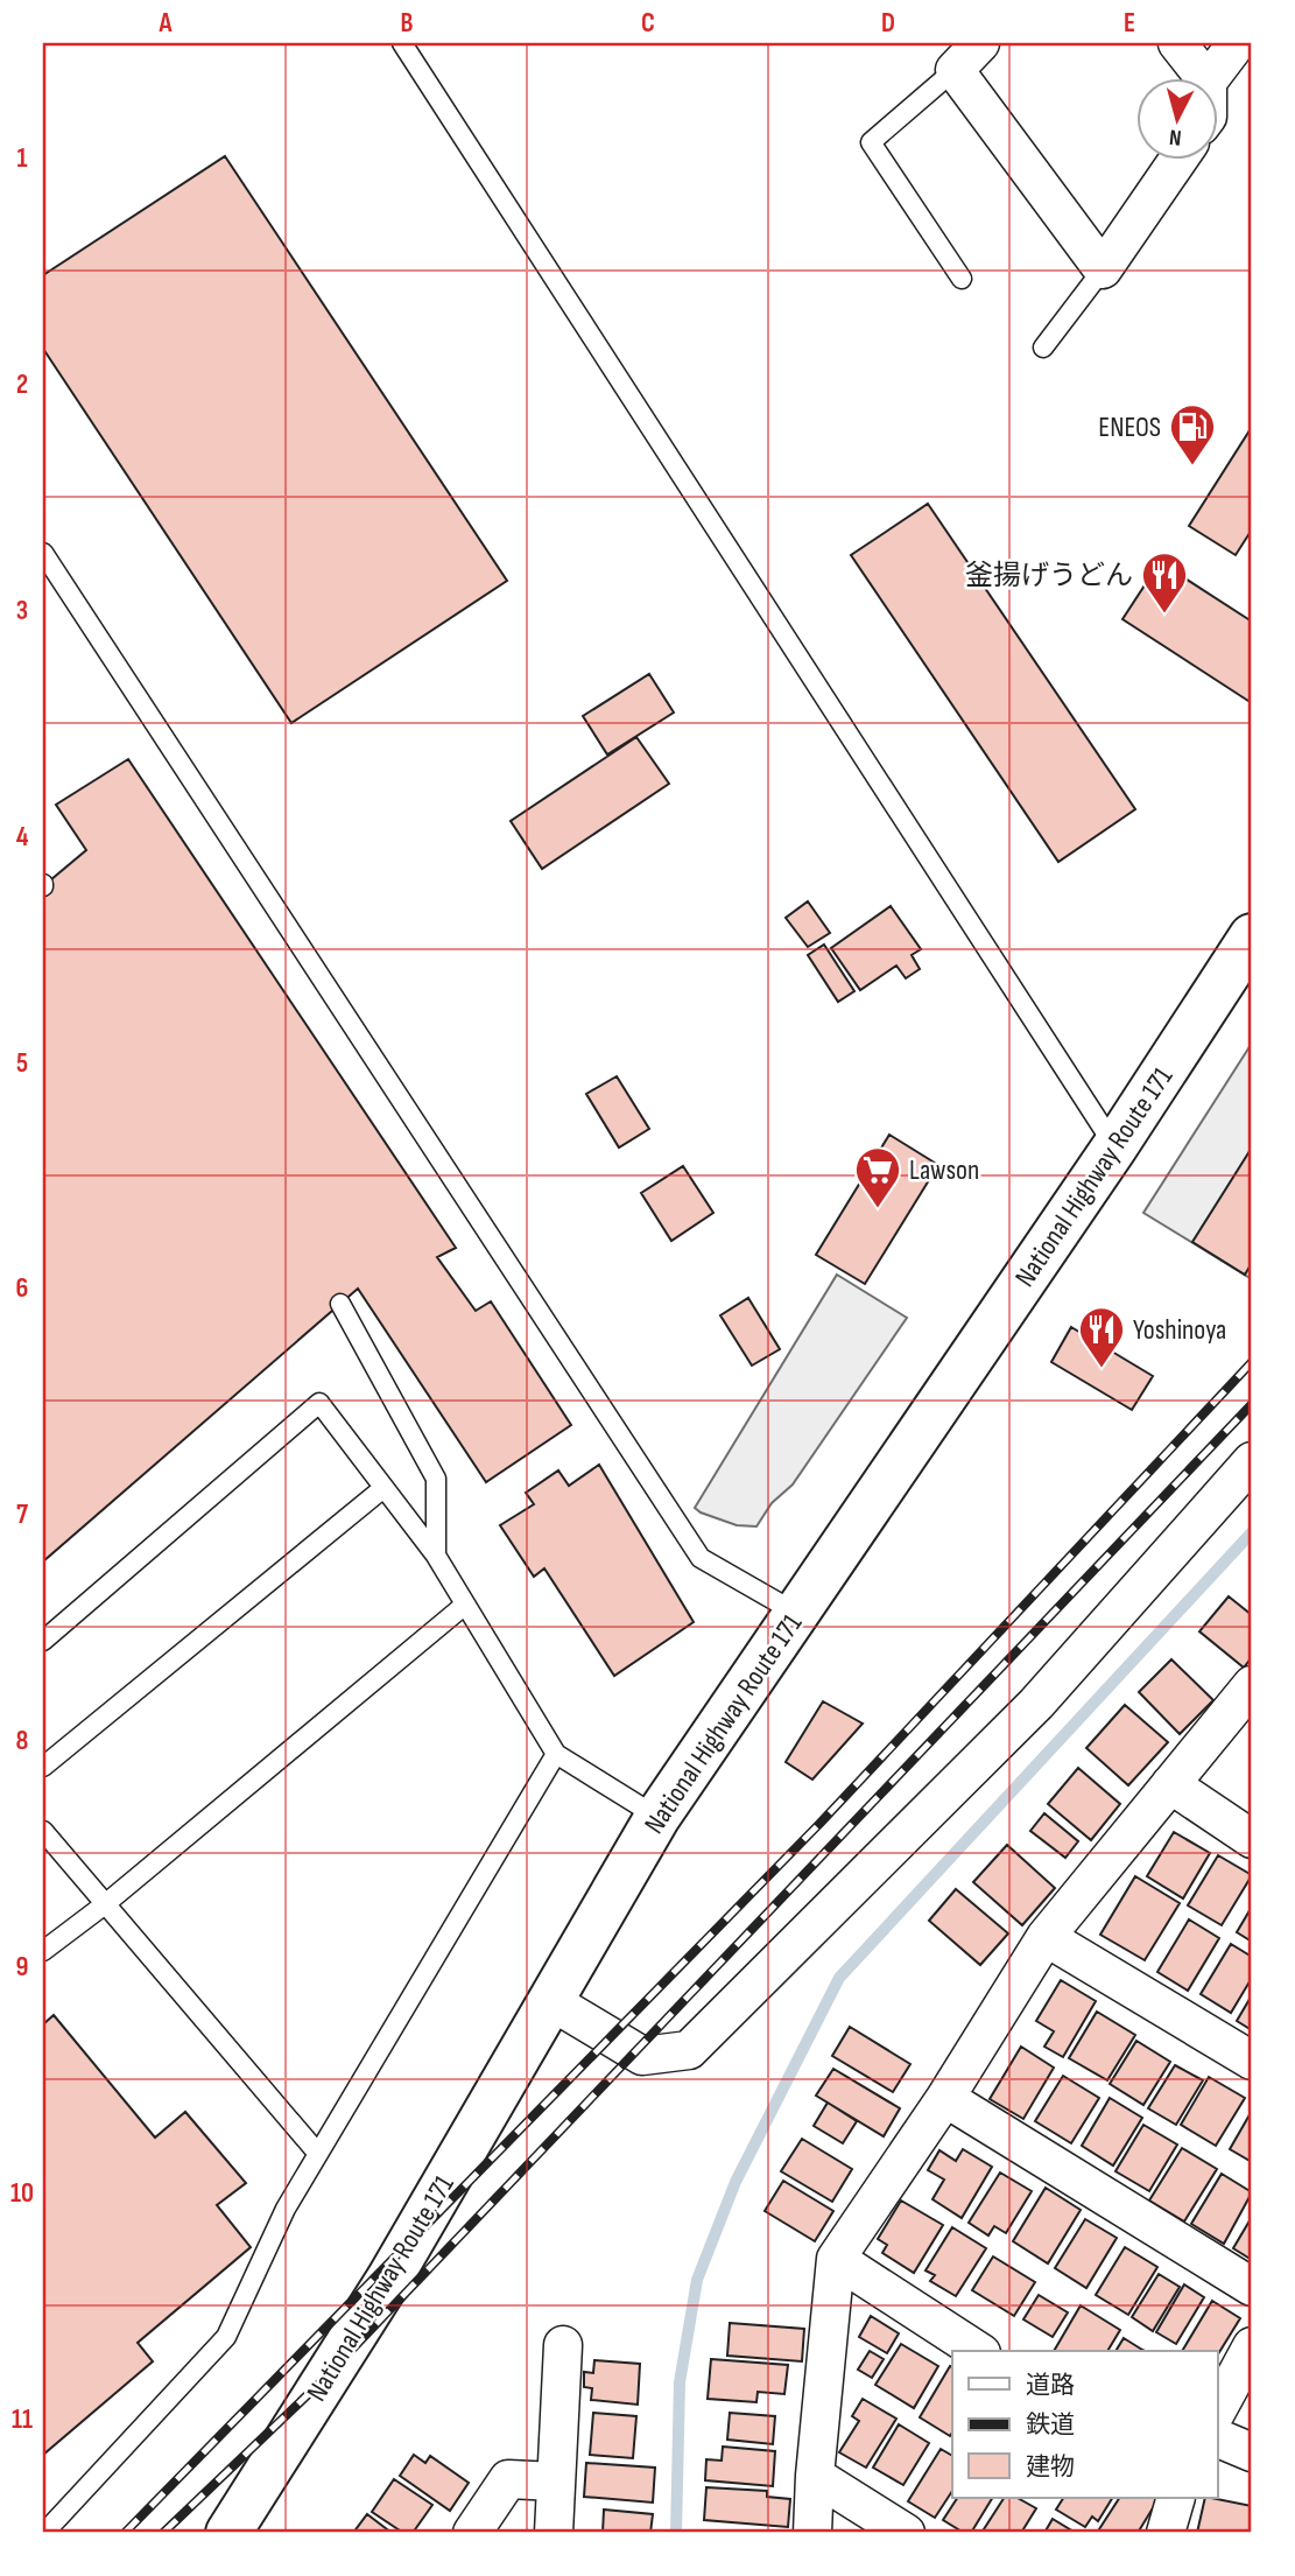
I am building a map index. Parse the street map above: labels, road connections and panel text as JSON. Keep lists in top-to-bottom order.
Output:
{
  "streets": {
    "highway": ["National Highway Route 171"]
  },
  "places": {
    "fuel station": ["ENEOS"],
    "restaurant": ["釜揚げうどん", "Yoshinoya"],
    "supermarket": ["Lawson"]
  },
  "legend": ["道路", "鉄道", "建物"],
  "north": "bottom",
  "grid": {
    "columns": [
      "A",
      "B",
      "C",
      "D",
      "E"
    ],
    "rows": [
      "1",
      "2",
      "3",
      "4",
      "5",
      "6",
      "7",
      "8",
      "9",
      "10",
      "11"
    ]
  }
}
